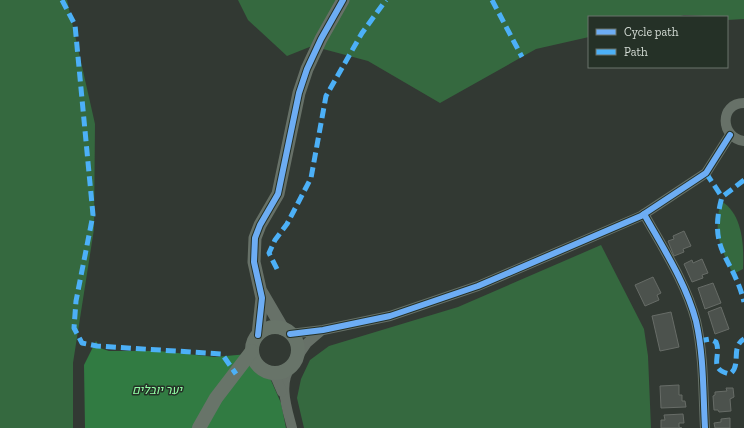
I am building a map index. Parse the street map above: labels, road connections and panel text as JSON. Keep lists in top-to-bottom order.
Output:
{
  "parks": ["יער יובלים"],
  "legend": ["Cycle path", "Path"]
}
